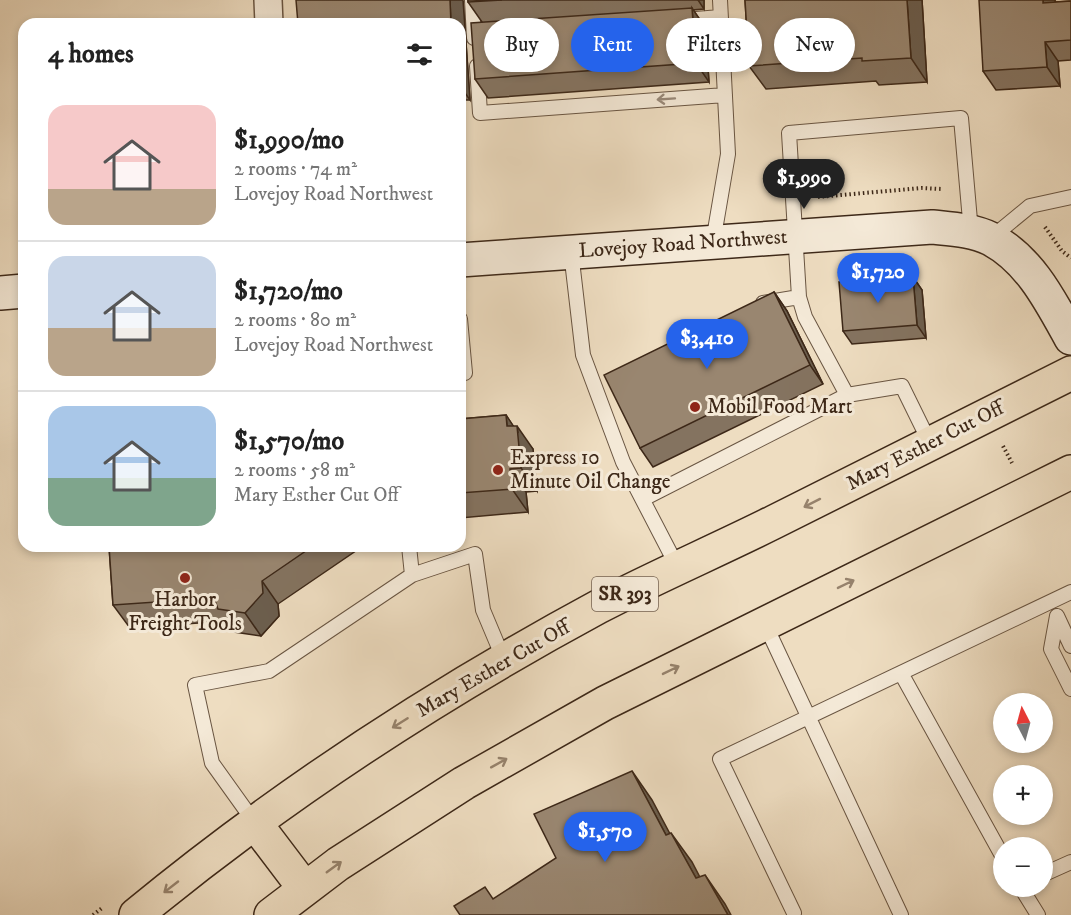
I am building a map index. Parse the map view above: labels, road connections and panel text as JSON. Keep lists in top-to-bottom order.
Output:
{
  "streets": {
    "main road": ["Mary Esther Cut Off", "SR 393"],
    "street": ["Lovejoy Road Northwest"]
  },
  "places": ["Mobil Food Mart", "Express 10 Minute Oil Change", "Harbor Freight Tools"],
  "north": "top",
  "page": {
    "chip": [
      "Buy",
      "Rent",
      "Filters",
      "New"
    ],
    "heading": "4 homes",
    "list": [
      {
        "name": "$1,990/mo",
        "note": "2 rooms · 74 m² · Lovejoy Road Northwest"
      },
      {
        "name": "$1,720/mo",
        "note": "2 rooms · 80 m² · Lovejoy Road Northwest"
      },
      {
        "name": "$1,570/mo",
        "note": "2 rooms · 58 m² · Mary Esther Cut Off"
      }
    ],
    "price": [
      "$1,990",
      "$1,720",
      "$3,410",
      "$1,570"
    ],
    "map_buttons": ["+", "−"]
  }
}
